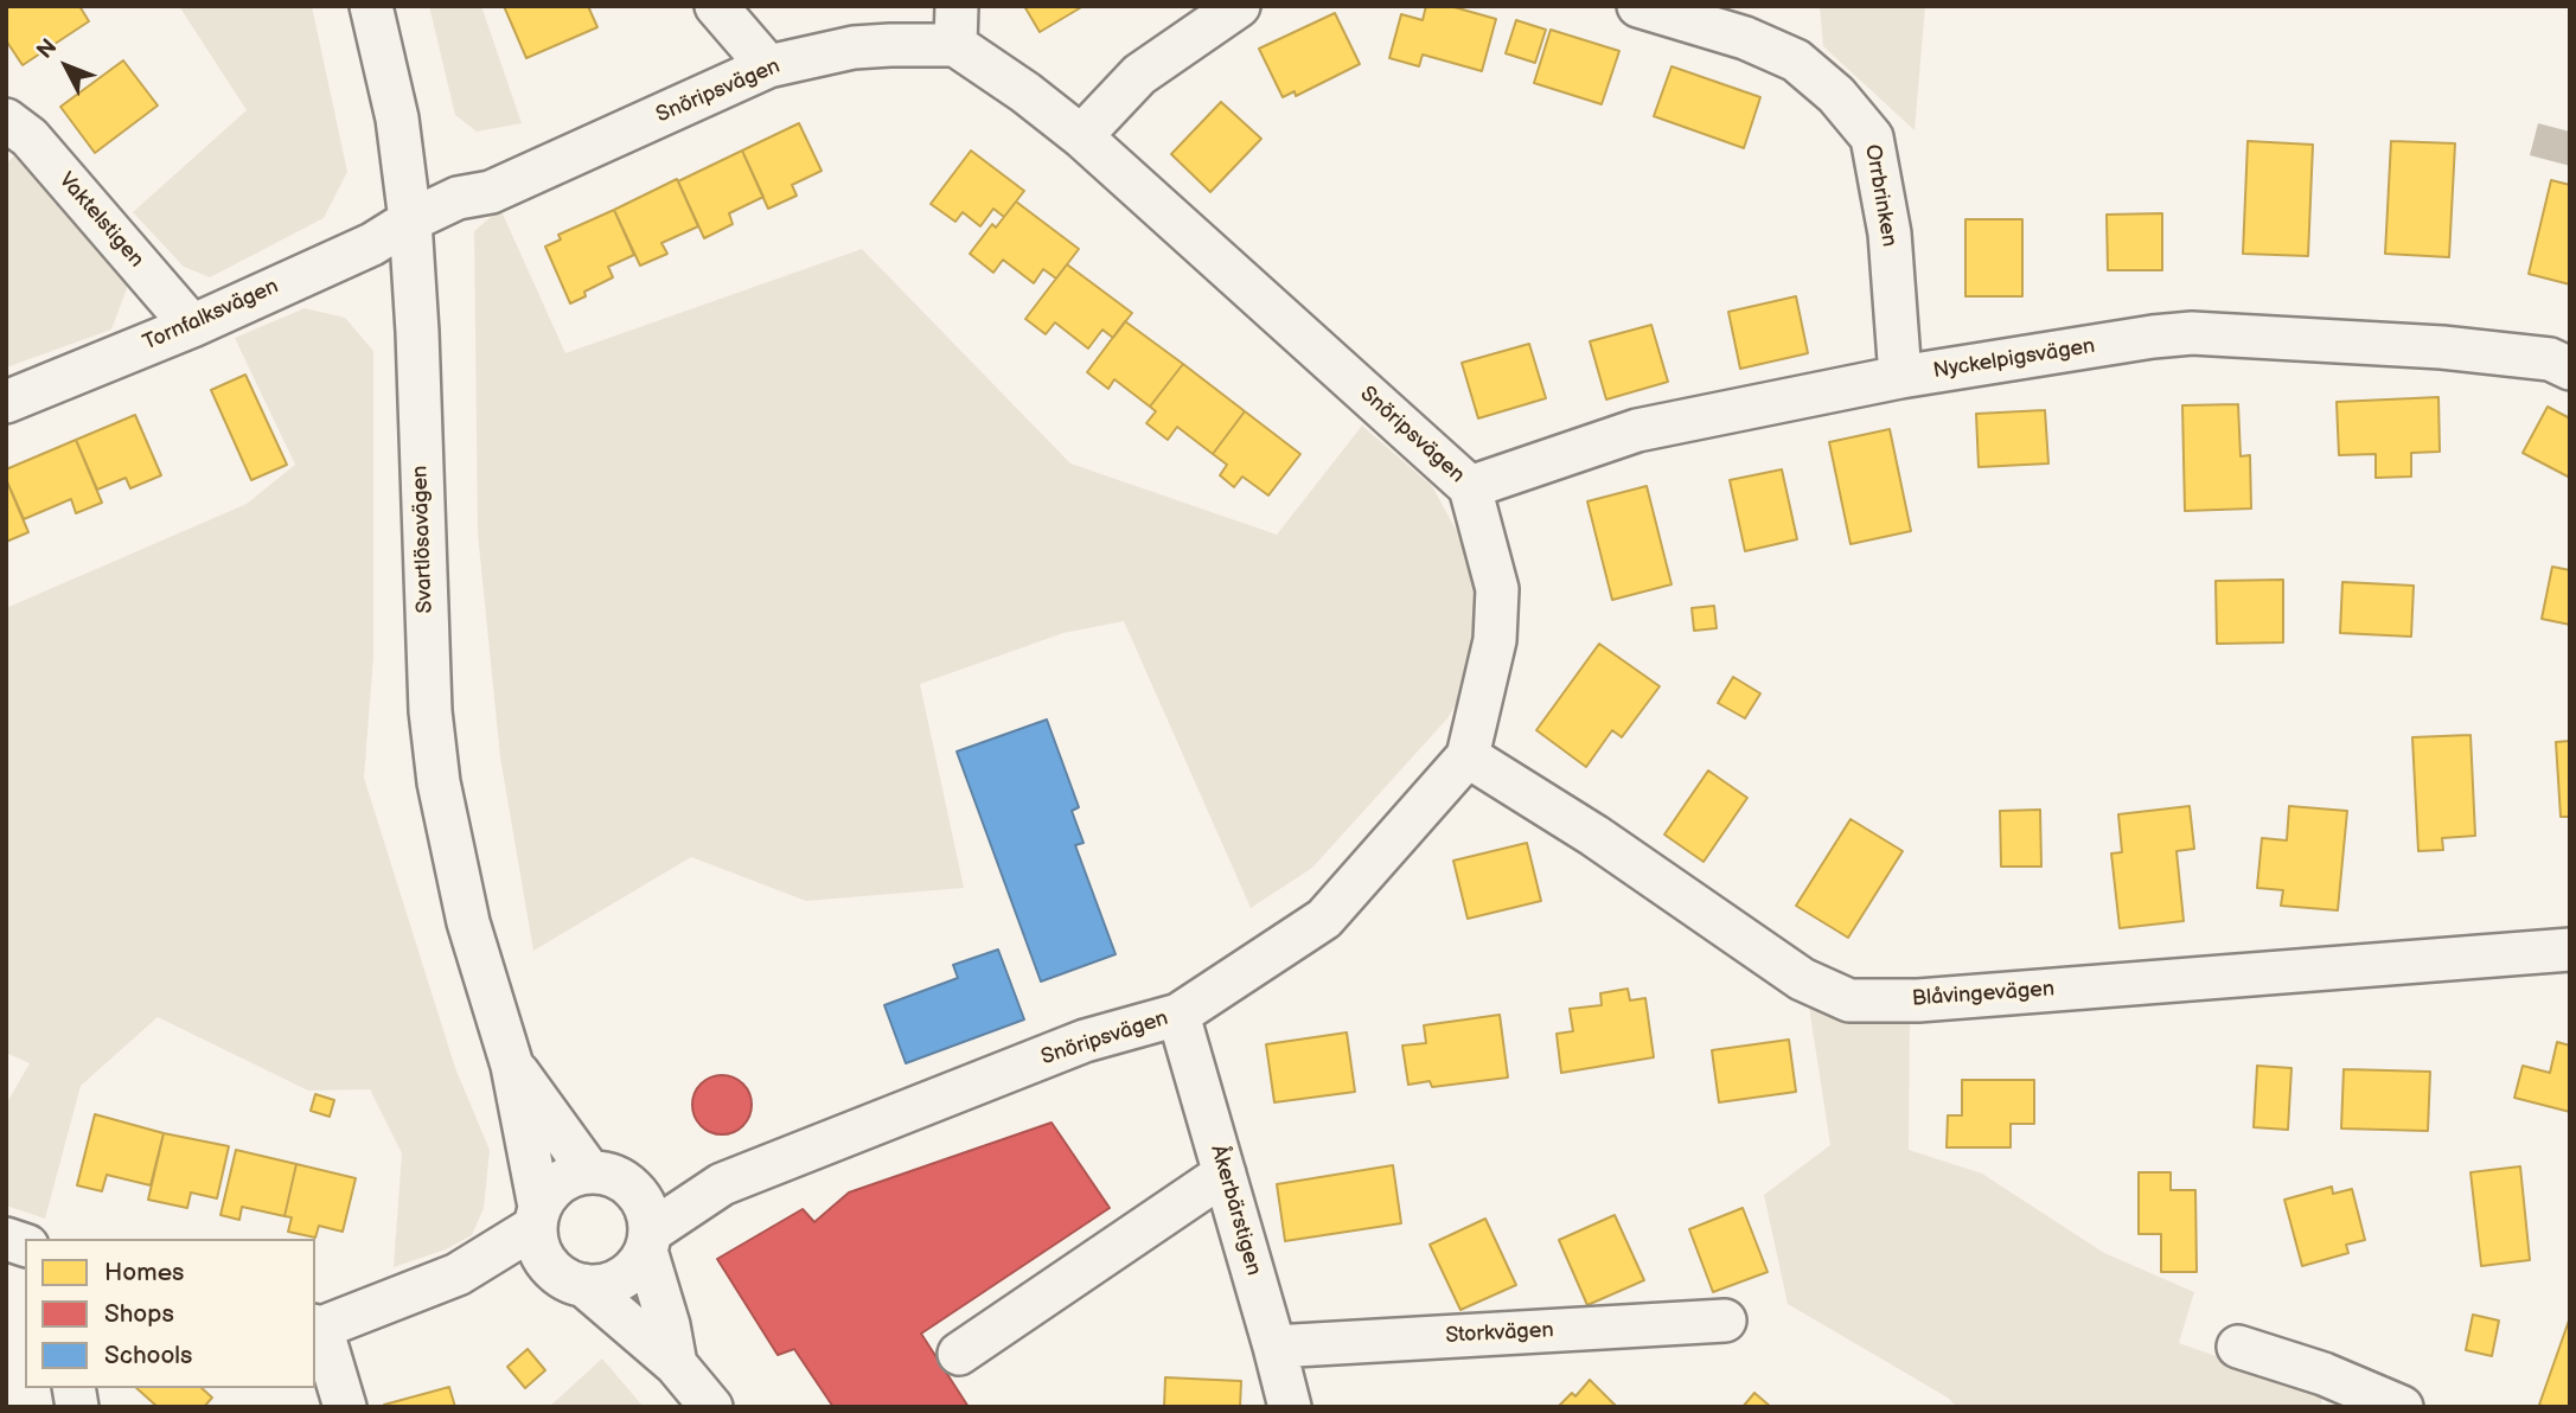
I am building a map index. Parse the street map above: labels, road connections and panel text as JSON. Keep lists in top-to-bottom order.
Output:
{
  "streets": {
    "street": [
      "Snöripsvägen",
      "Orrbrinken",
      "Vaktelstigen",
      "Tornfalksvägen",
      "Nyckelpigsvägen",
      "Svartlösavägen",
      "Blåvingevägen",
      "Åkerbärstigen",
      "Storkvägen"
    ]
  },
  "crossings": [
    ["Snöripsvägen", "Tornfalksvägen"],
    ["Snöripsvägen", "Nyckelpigsvägen"],
    ["Snöripsvägen", "Svartlösavägen"],
    ["Snöripsvägen", "Blåvingevägen"],
    ["Snöripsvägen", "Åkerbärstigen"],
    ["Orrbrinken", "Nyckelpigsvägen"],
    ["Vaktelstigen", "Tornfalksvägen"],
    ["Tornfalksvägen", "Svartlösavägen"],
    ["Åkerbärstigen", "Storkvägen"]
  ],
  "legend": ["Homes", "Shops", "Schools"],
  "north": "top left"
}
